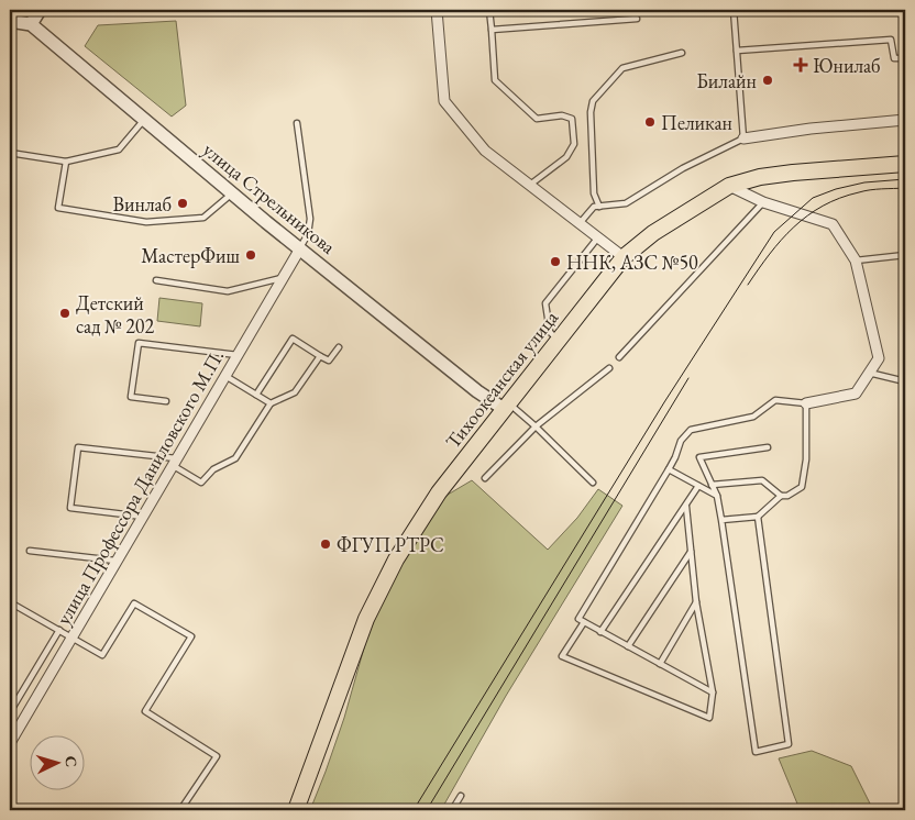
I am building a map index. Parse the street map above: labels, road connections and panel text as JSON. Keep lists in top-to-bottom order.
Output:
{
  "streets": {
    "main road": ["Тихоокеанская улица"],
    "street": ["улица Стрельникова", "улица Профессора Даниловского М.П."]
  },
  "crossings": [
    ["улица Стрельникова", "Тихоокеанская улица"],
    ["улица Стрельникова", "улица Профессора Даниловского М.П."]
  ],
  "places": {
    "health": ["Юнилаб"],
    "other": [
      "Билайн",
      "Пеликан",
      "Винлаб",
      "МастерФиш",
      "ННК, АЗС №50",
      "Детский сад № 202",
      "ФГУП РТРС"
    ]
  },
  "north": "right"
}
